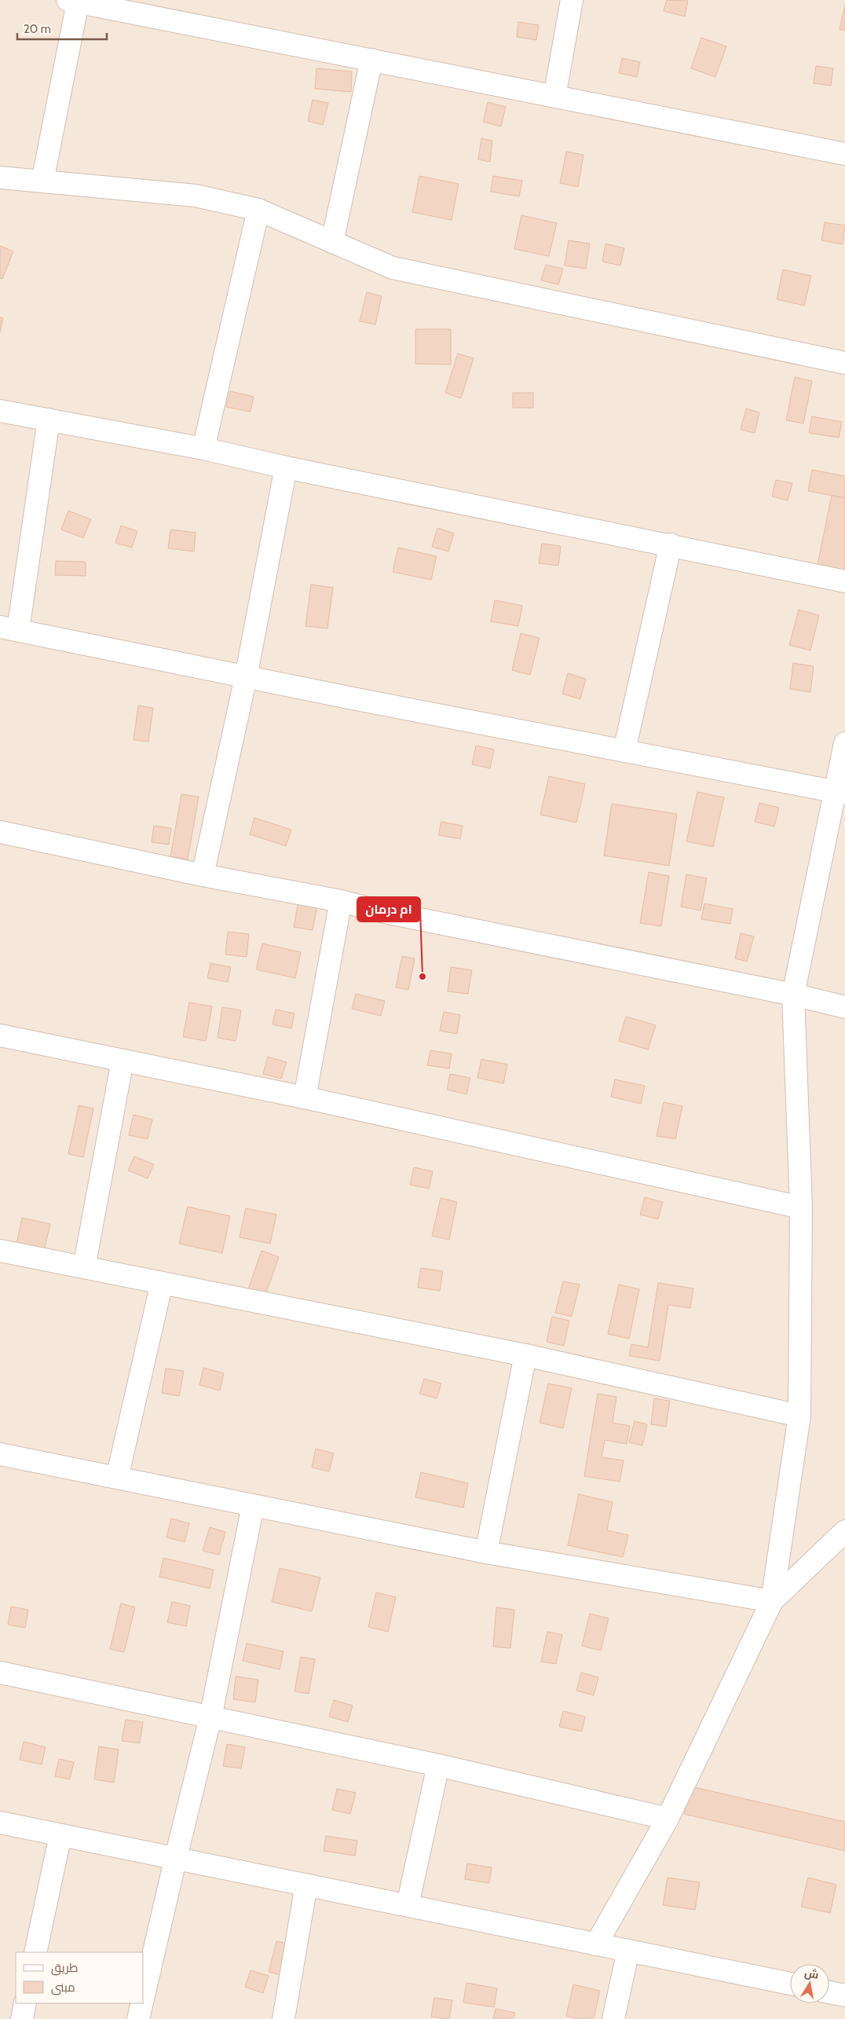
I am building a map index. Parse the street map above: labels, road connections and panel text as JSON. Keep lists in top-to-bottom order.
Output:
{
  "places": ["ام درمان"],
  "legend": ["طريق", "مبنى"],
  "scale_bar": "20 m",
  "north": "top"
}
